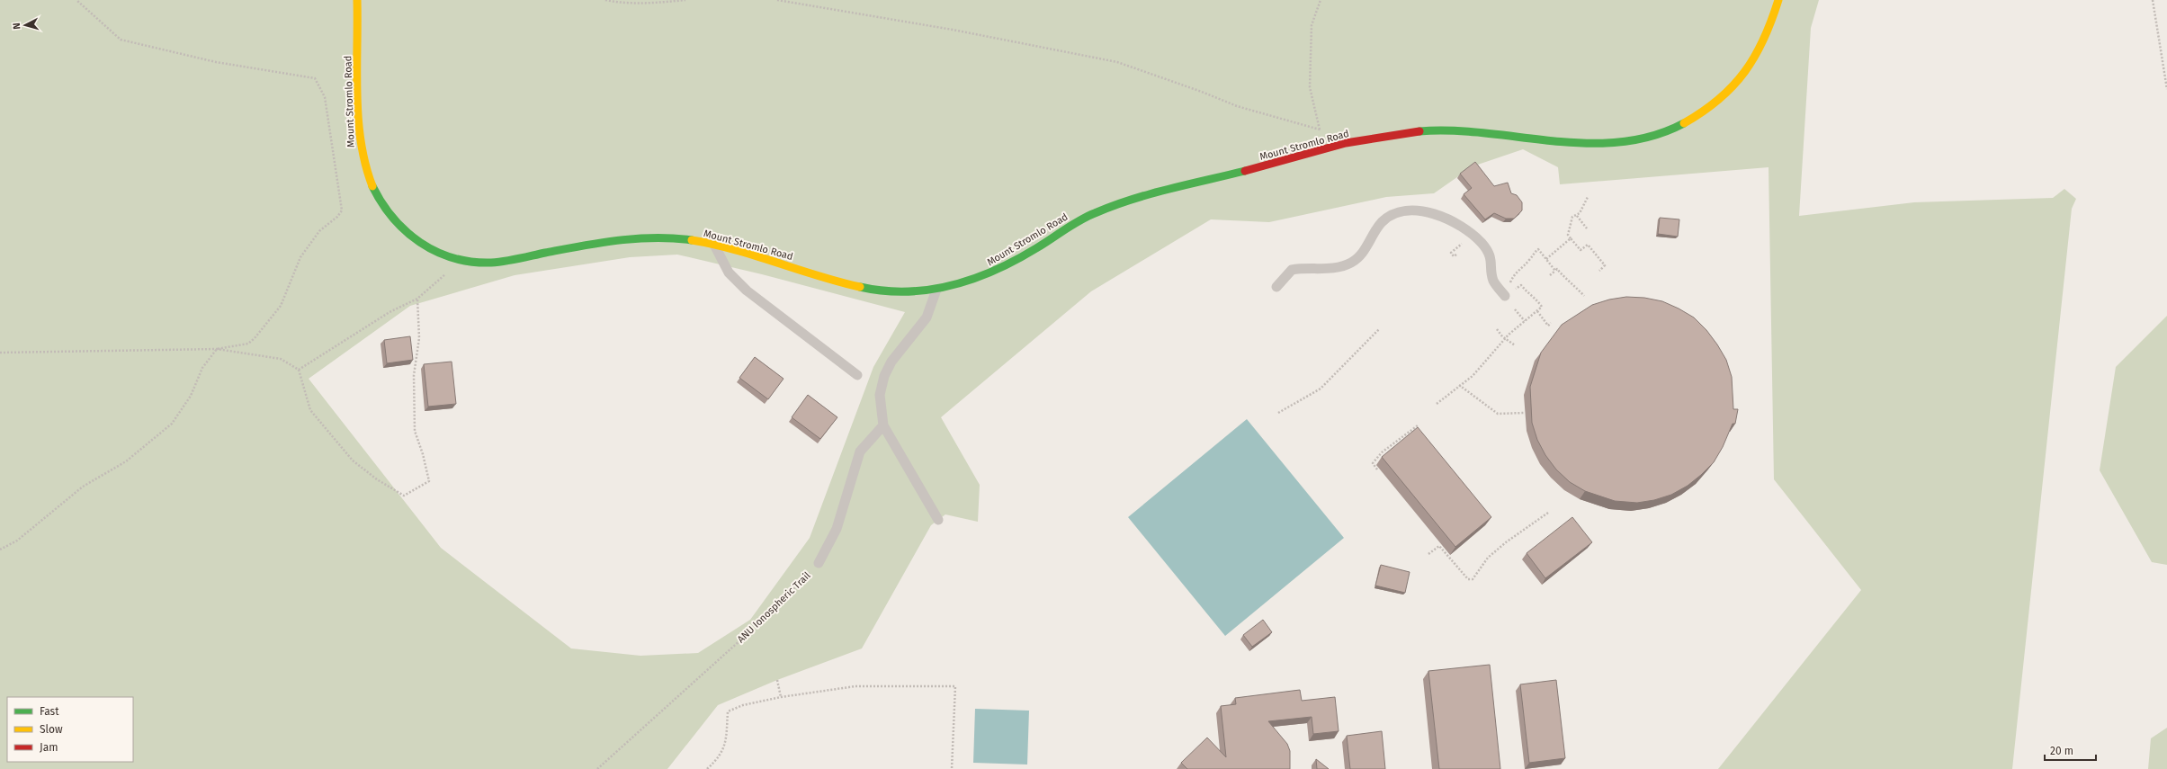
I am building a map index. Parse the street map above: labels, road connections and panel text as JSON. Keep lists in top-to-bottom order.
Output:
{
  "streets": {
    "street": ["Mount Stromlo Road"],
    "lane": ["ANU Ionospheric Trail"]
  },
  "legend": ["Fast", "Slow", "Jam"],
  "scale_bar": "20 m",
  "north": "left"
}
